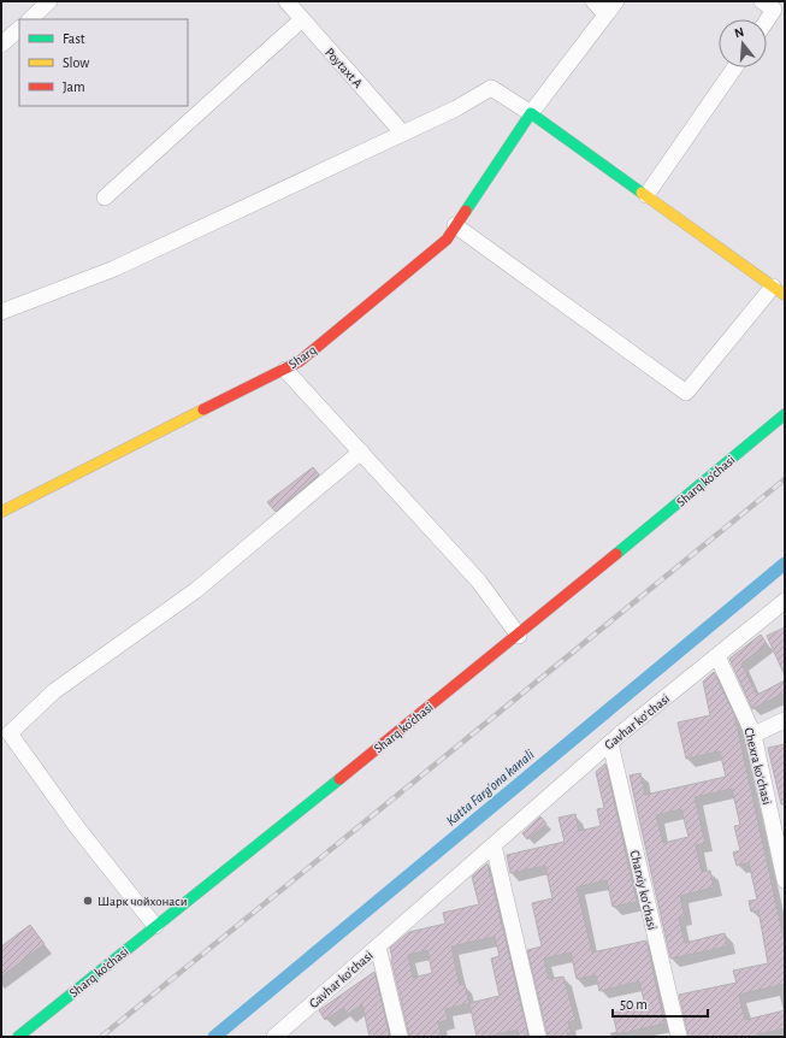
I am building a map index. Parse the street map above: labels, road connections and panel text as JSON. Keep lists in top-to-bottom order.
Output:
{
  "streets": {
    "main road": ["Sharq", "Sharq ko'chasi"],
    "street": [
      "Poytaxt A",
      "Gavhar koʻchasi",
      "Chexra koʻchasi",
      "Charxiy koʻchasi"
    ]
  },
  "crossings": [
    ["Gavhar koʻchasi", "Chexra koʻchasi"],
    ["Gavhar koʻchasi", "Charxiy koʻchasi"]
  ],
  "water": ["Katta Farg'ona kanali"],
  "places": ["Шарк чойхонаси"],
  "legend": ["Fast", "Slow", "Jam"],
  "scale_bar": "50 m",
  "north": "top"
}
